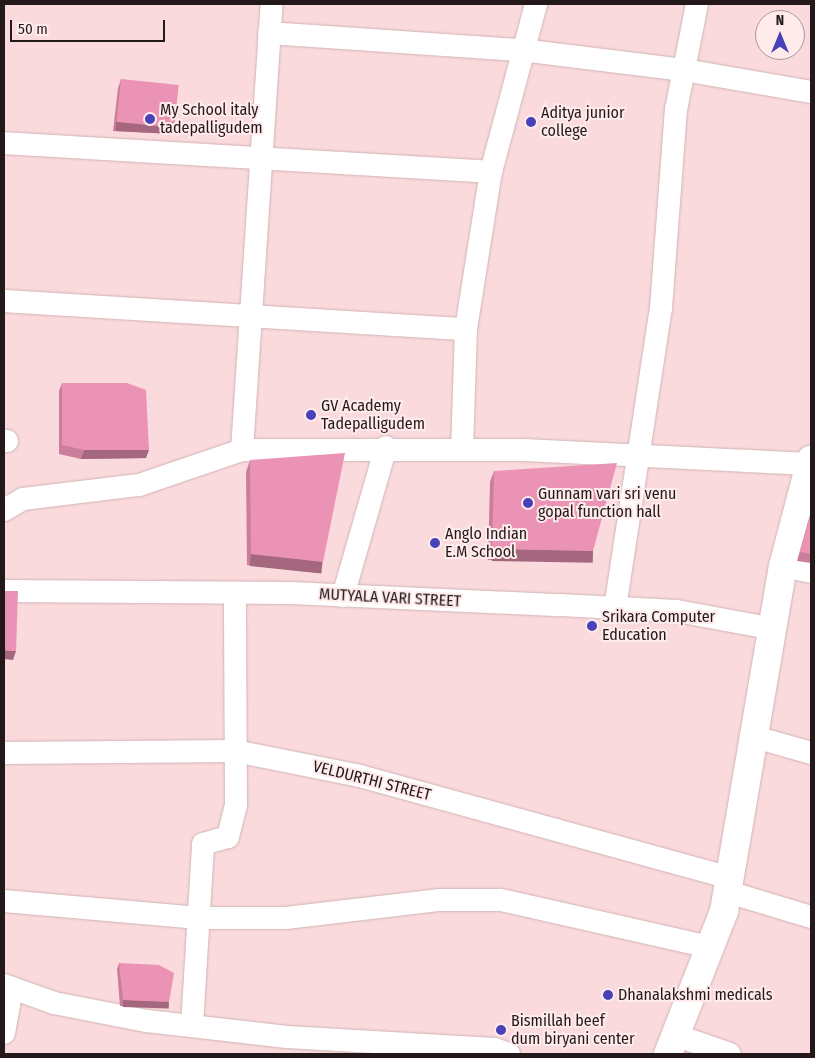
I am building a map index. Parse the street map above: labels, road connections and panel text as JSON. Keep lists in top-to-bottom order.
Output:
{
  "streets": {
    "street": ["MUTYALA VARI STREET", "VELDURTHI STREET"]
  },
  "places": [
    "My School italy tadepalligudem",
    "Aditya junior college",
    "GV Academy Tadepalligudem",
    "Gunnam vari sri venu gopal function hall",
    "Anglo Indian E.M School",
    "Srikara Computer Education",
    "Dhanalakshmi medicals",
    "Bismillah beef dum biryani center"
  ],
  "scale_bar": "50 m",
  "north": "top"
}
